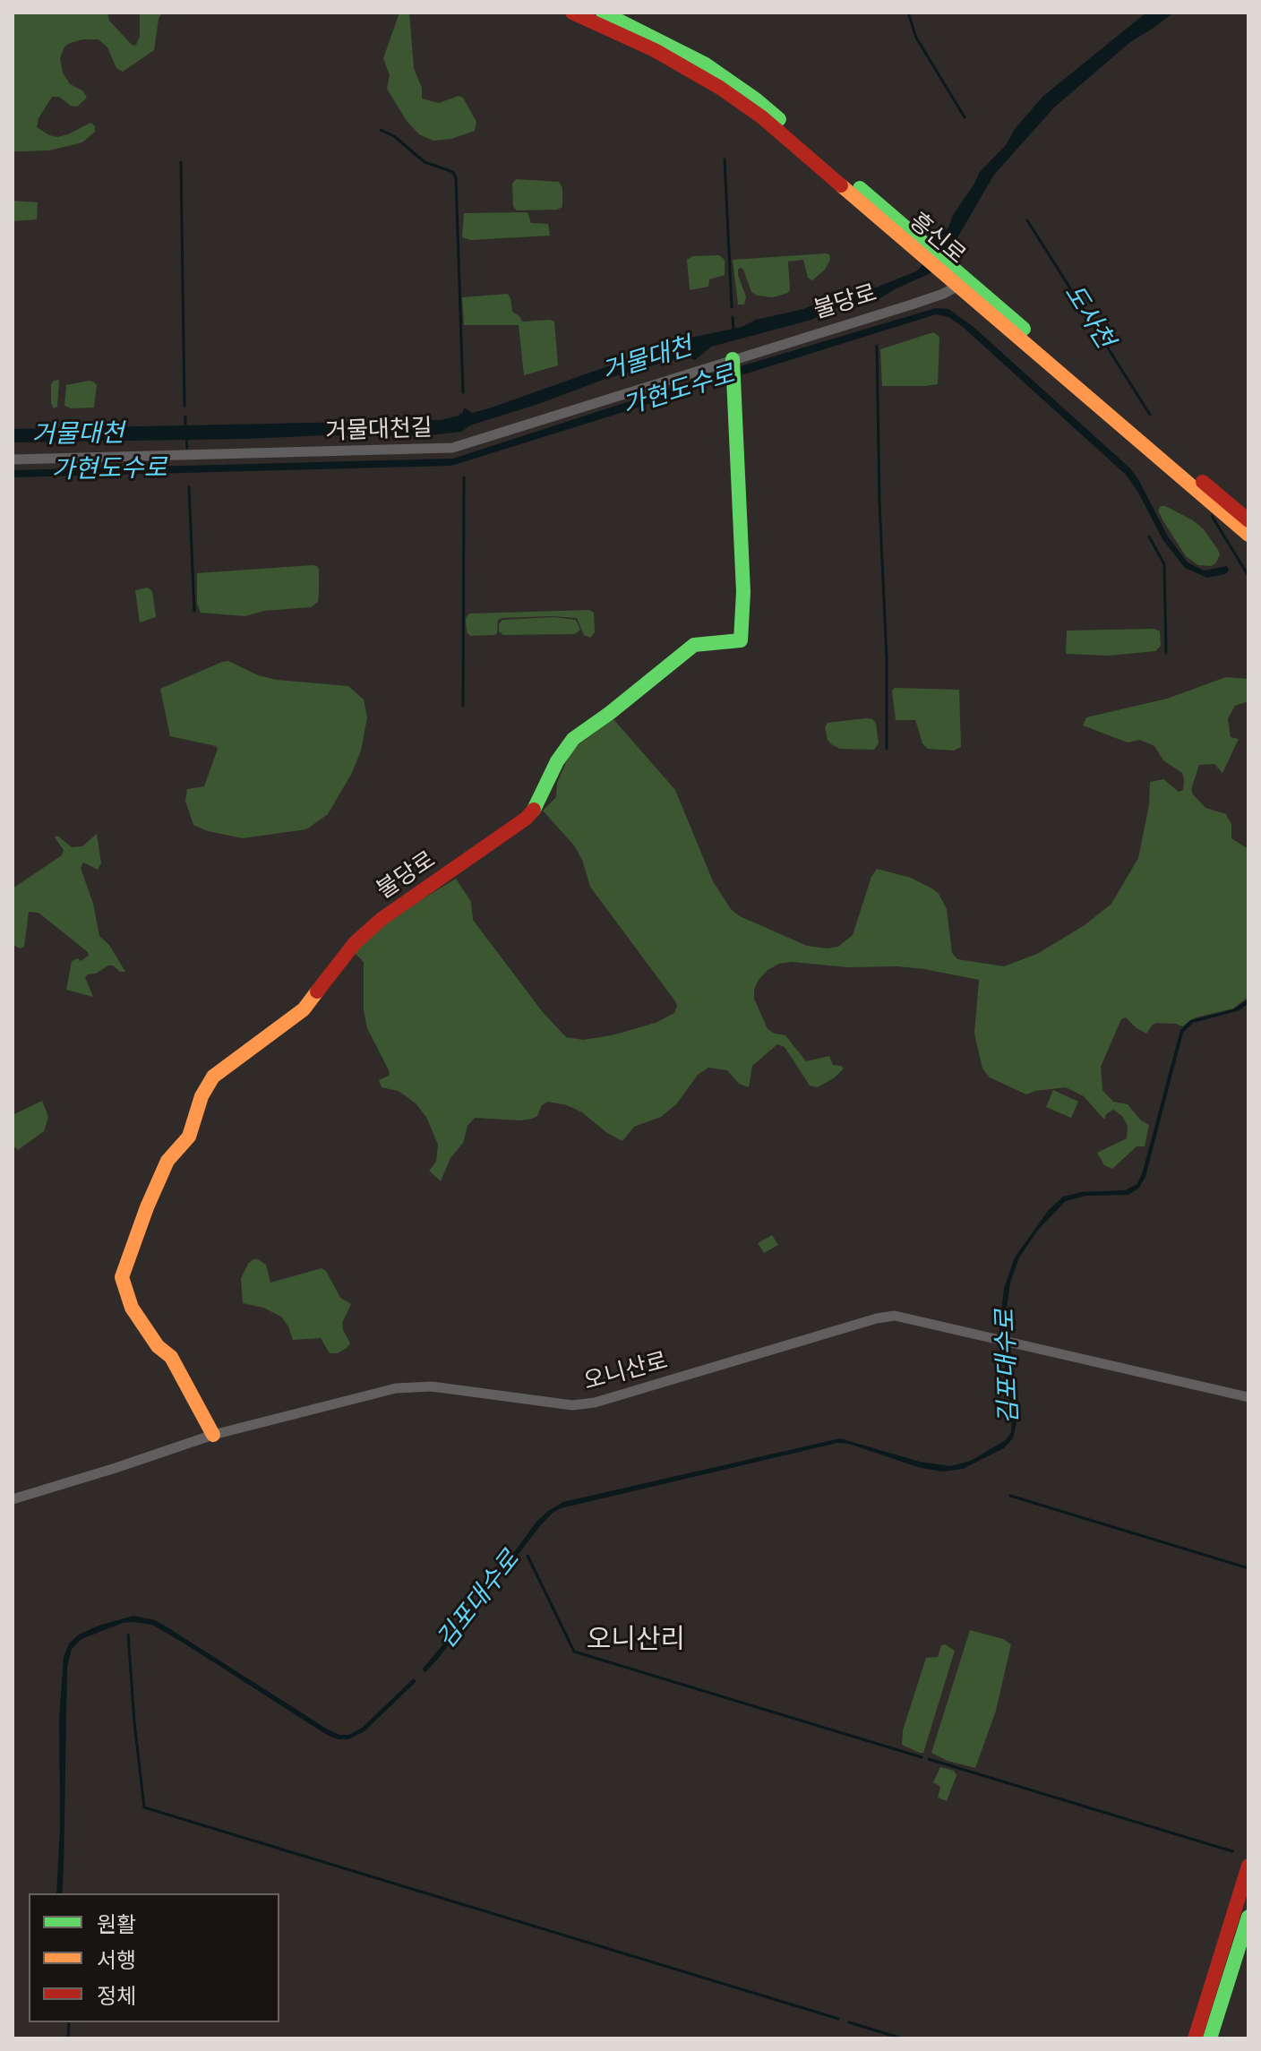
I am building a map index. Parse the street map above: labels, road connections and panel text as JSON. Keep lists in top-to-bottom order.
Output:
{
  "streets": {
    "main road": ["흥신로", "불당로"],
    "street": ["거물대천길", "오니산로"]
  },
  "crossings": [
    ["흥신로", "불당로"],
    ["불당로", "거물대천길"],
    ["불당로", "오니산로"]
  ],
  "districts": ["오니산리"],
  "water": [
    "도사천",
    "거물대천",
    "가현도수로",
    "김포대수로"
  ],
  "legend": ["원활", "서행", "정체"]
}
